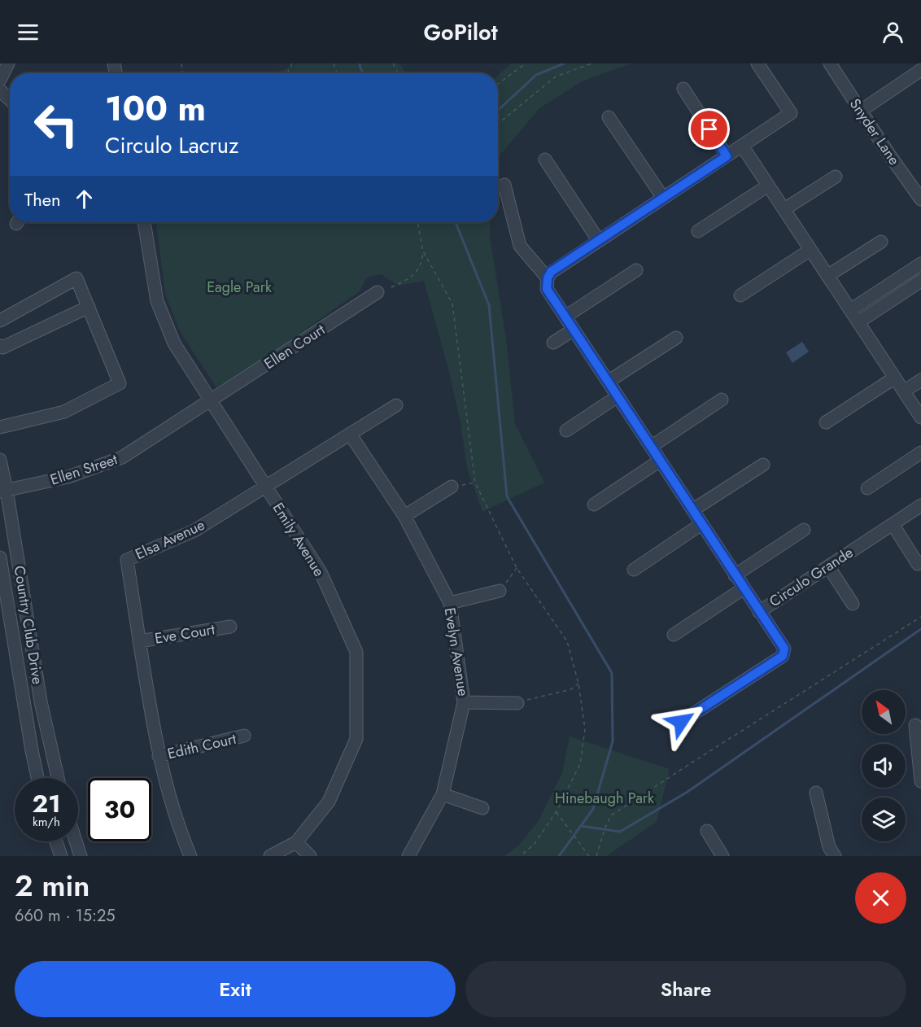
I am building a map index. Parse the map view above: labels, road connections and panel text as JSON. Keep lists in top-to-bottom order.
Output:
{
  "streets": {
    "street": [
      "Snyder Lane",
      "Ellen Court",
      "Ellen Street",
      "Elsa Avenue",
      "Emily Avenue",
      "Circulo Grande",
      "Country Club Drive",
      "Eve Court",
      "Evelyn Avenue",
      "Edith Court"
    ]
  },
  "crossings": [
    ["Ellen Court", "Ellen Street"],
    ["Ellen Court", "Emily Avenue"],
    ["Ellen Street", "Emily Avenue"],
    ["Ellen Street", "Country Club Drive"],
    ["Elsa Avenue", "Emily Avenue"],
    ["Elsa Avenue", "Eve Court"],
    ["Elsa Avenue", "Evelyn Avenue"],
    ["Elsa Avenue", "Edith Court"]
  ],
  "parks": ["Eagle Park", "Hinebaugh Park"],
  "north": "top left",
  "page": {
    "header": "GoPilot",
    "turn": ["100 m", "Circulo Lacruz"],
    "then": "Then",
    "speed": "21 km/h",
    "limit": "30",
    "heading": ["2 min", "660 m · 15:25"],
    "buttons": ["Exit", "Share"]
  }
}
